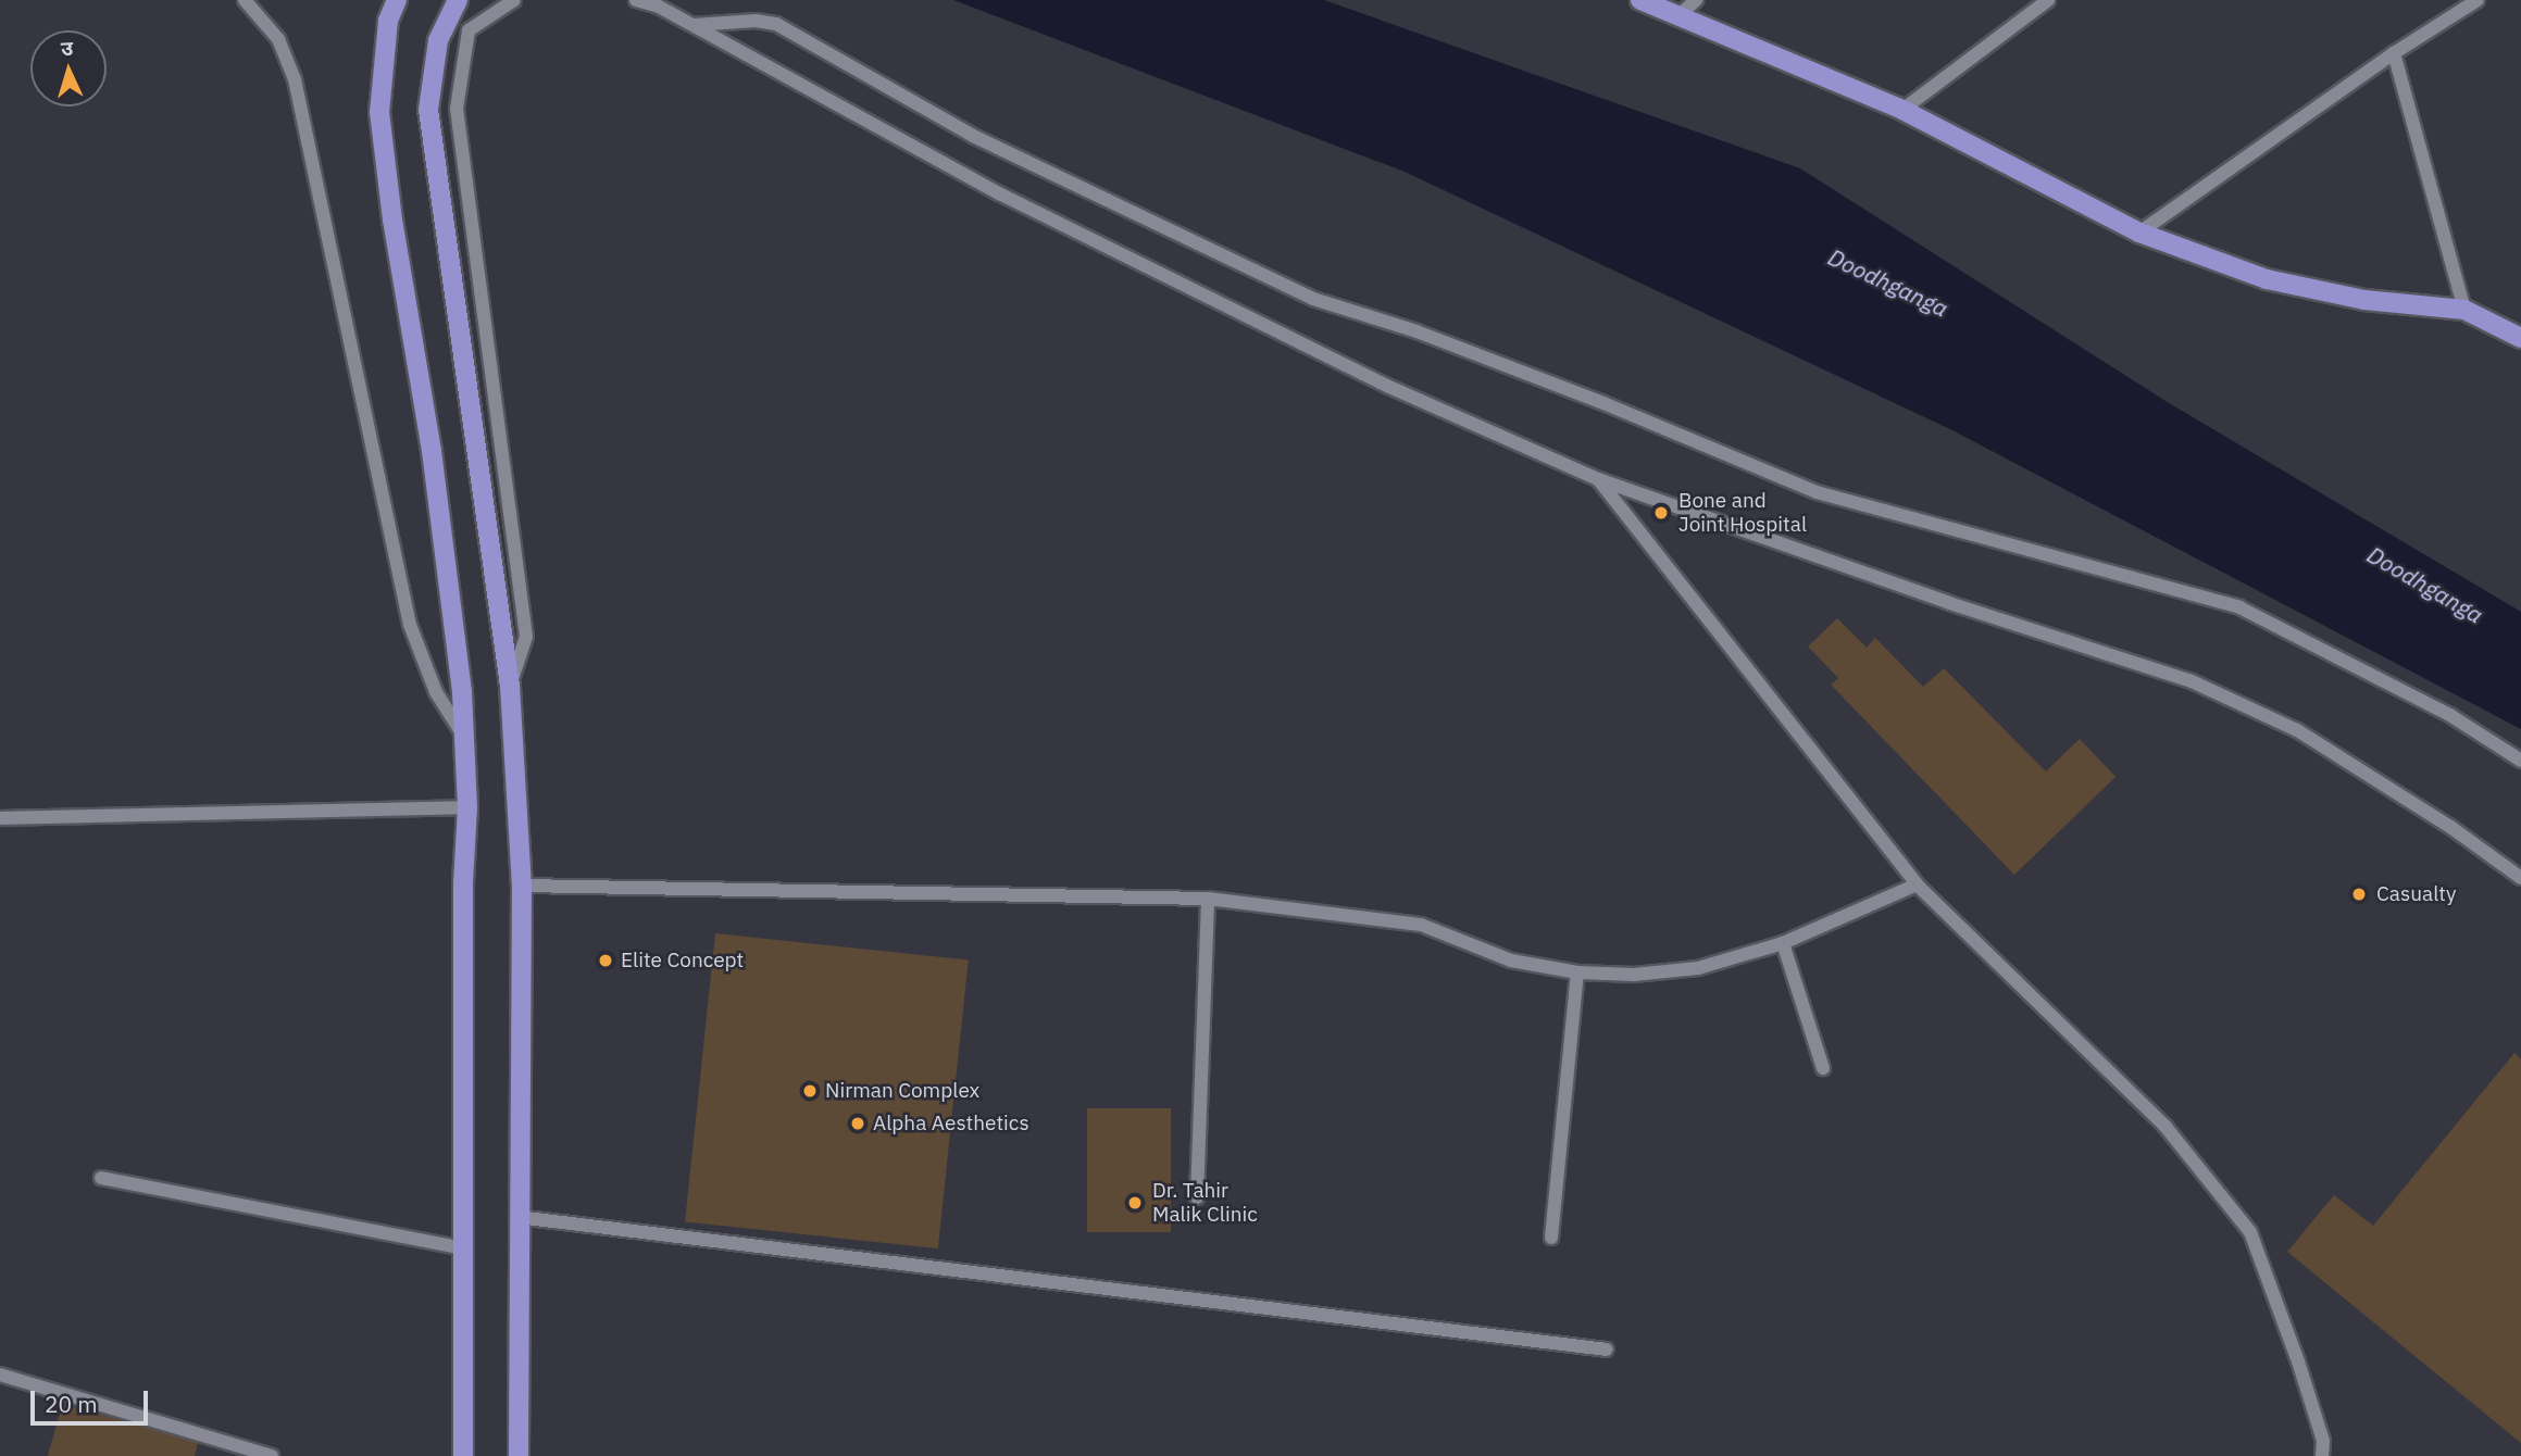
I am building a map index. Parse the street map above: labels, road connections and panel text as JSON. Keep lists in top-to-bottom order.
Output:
{
  "water": ["Doodhganga"],
  "places": [
    "Bone and Joint Hospital",
    "Casualty",
    "Elite Concept",
    "Nirman Complex",
    "Alpha Aesthetics",
    "Dr. Tahir Malik Clinic"
  ],
  "scale_bar": "20 m",
  "north": "top"
}
